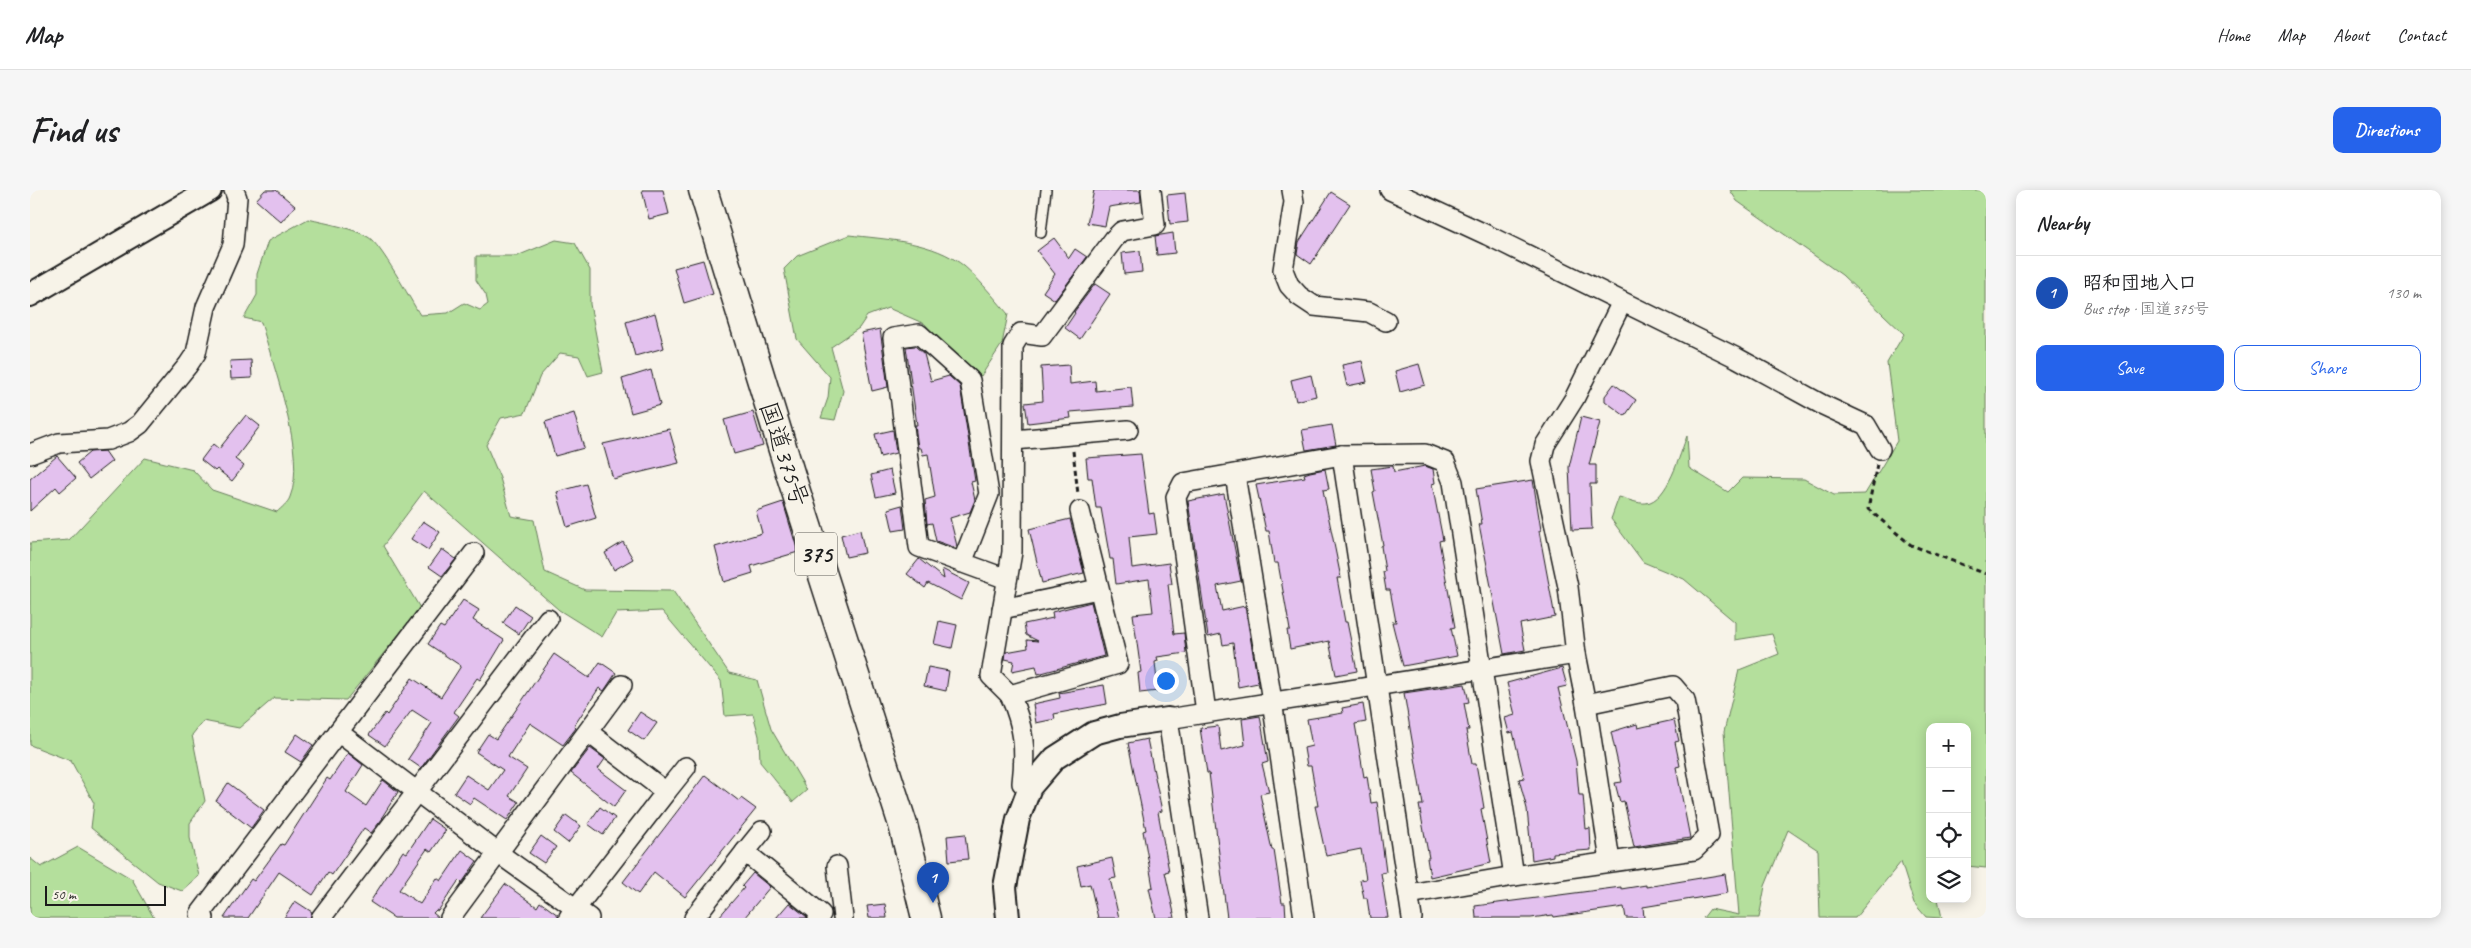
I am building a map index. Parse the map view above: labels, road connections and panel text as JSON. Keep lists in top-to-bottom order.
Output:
{
  "streets": {
    "highway": ["国道375号", "375"]
  },
  "scale_bar": "50 m",
  "page": {
    "header": "Map",
    "nav": [
      "Home",
      "Map",
      "About",
      "Contact"
    ],
    "buttons": [
      "Directions",
      ["Save", "Share"]
    ],
    "title": "Find us",
    "heading": "Nearby",
    "list": [
      {
        "mark": "1",
        "name": "昭和団地入口",
        "note": "Bus stop · 国道375号",
        "value": "130 m"
      }
    ],
    "map_buttons": ["+", "−"],
    "pins": "1",
    "scale": "50 m"
  }
}
